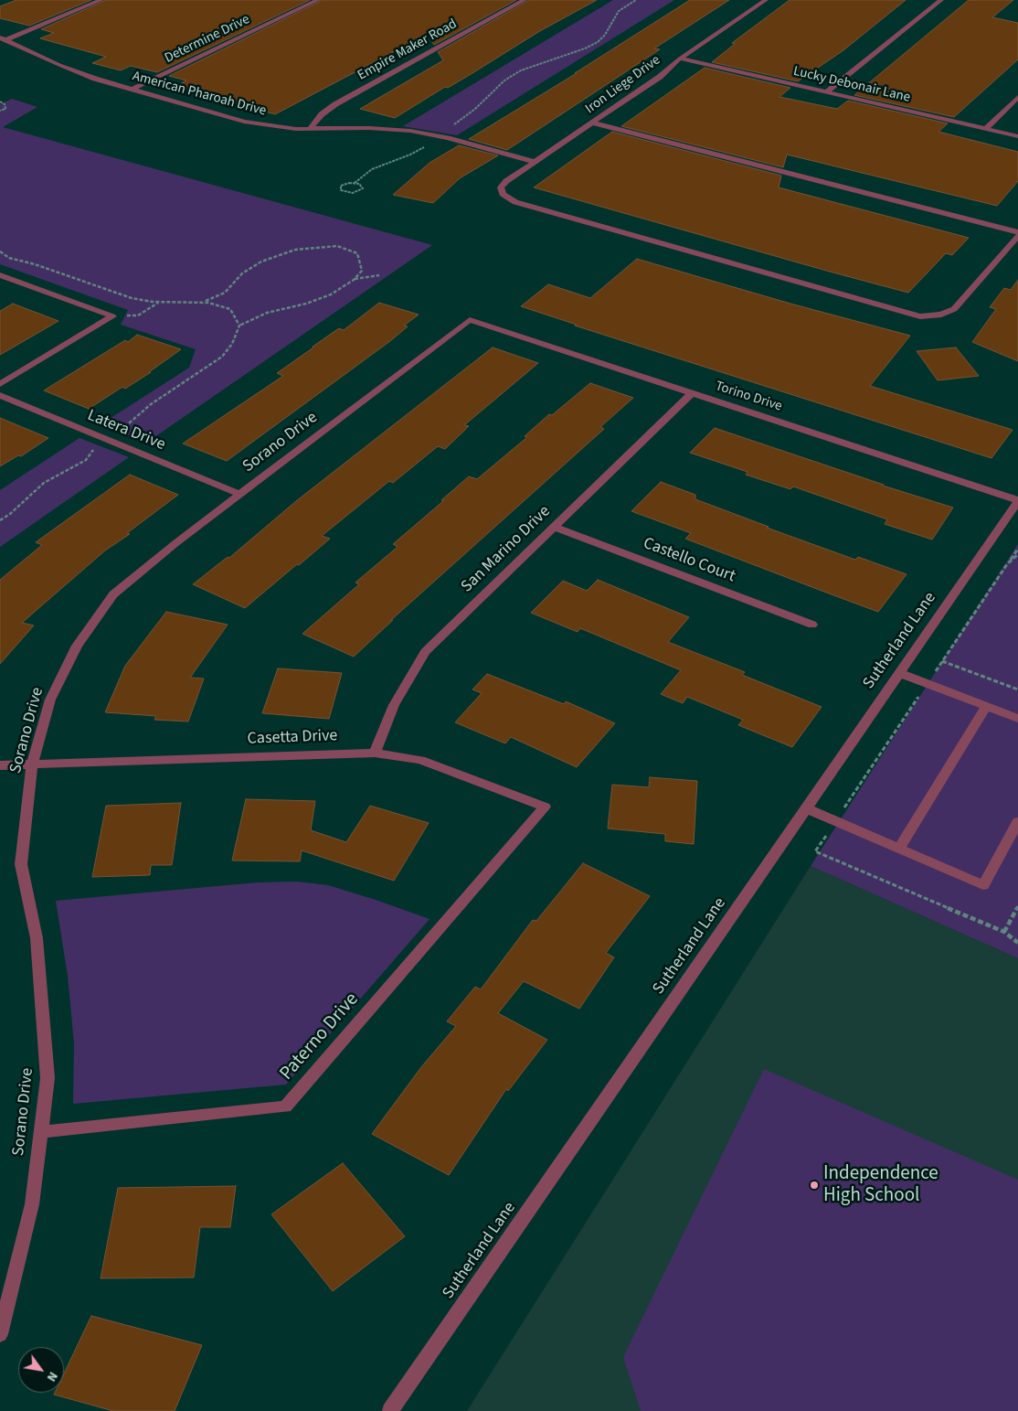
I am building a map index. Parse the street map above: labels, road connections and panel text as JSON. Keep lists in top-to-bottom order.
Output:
{
  "streets": {
    "street": [
      "Determine Drive",
      "Empire Maker Road",
      "Iron Liege Drive",
      "Lucky Debonair Lane",
      "American Pharoah Drive",
      "Torino Drive",
      "Latera Drive",
      "Sorano Drive",
      "San Marino Drive",
      "Castello Court",
      "Sutherland Lane",
      "Casetta Drive",
      "Paterno Drive"
    ]
  },
  "crossings": [
    ["Determine Drive", "American Pharoah Drive"],
    ["Empire Maker Road", "American Pharoah Drive"],
    ["Iron Liege Drive", "Lucky Debonair Lane"],
    ["Iron Liege Drive", "American Pharoah Drive"],
    ["Torino Drive", "Sorano Drive"],
    ["Torino Drive", "San Marino Drive"],
    ["Torino Drive", "Sutherland Lane"],
    ["Latera Drive", "Sorano Drive"],
    ["Sorano Drive", "Casetta Drive"],
    ["Sorano Drive", "Paterno Drive"],
    ["San Marino Drive", "Castello Court"],
    ["San Marino Drive", "Casetta Drive"],
    ["Casetta Drive", "Paterno Drive"]
  ],
  "places": ["Independence High School"],
  "north": "bottom right"
}
